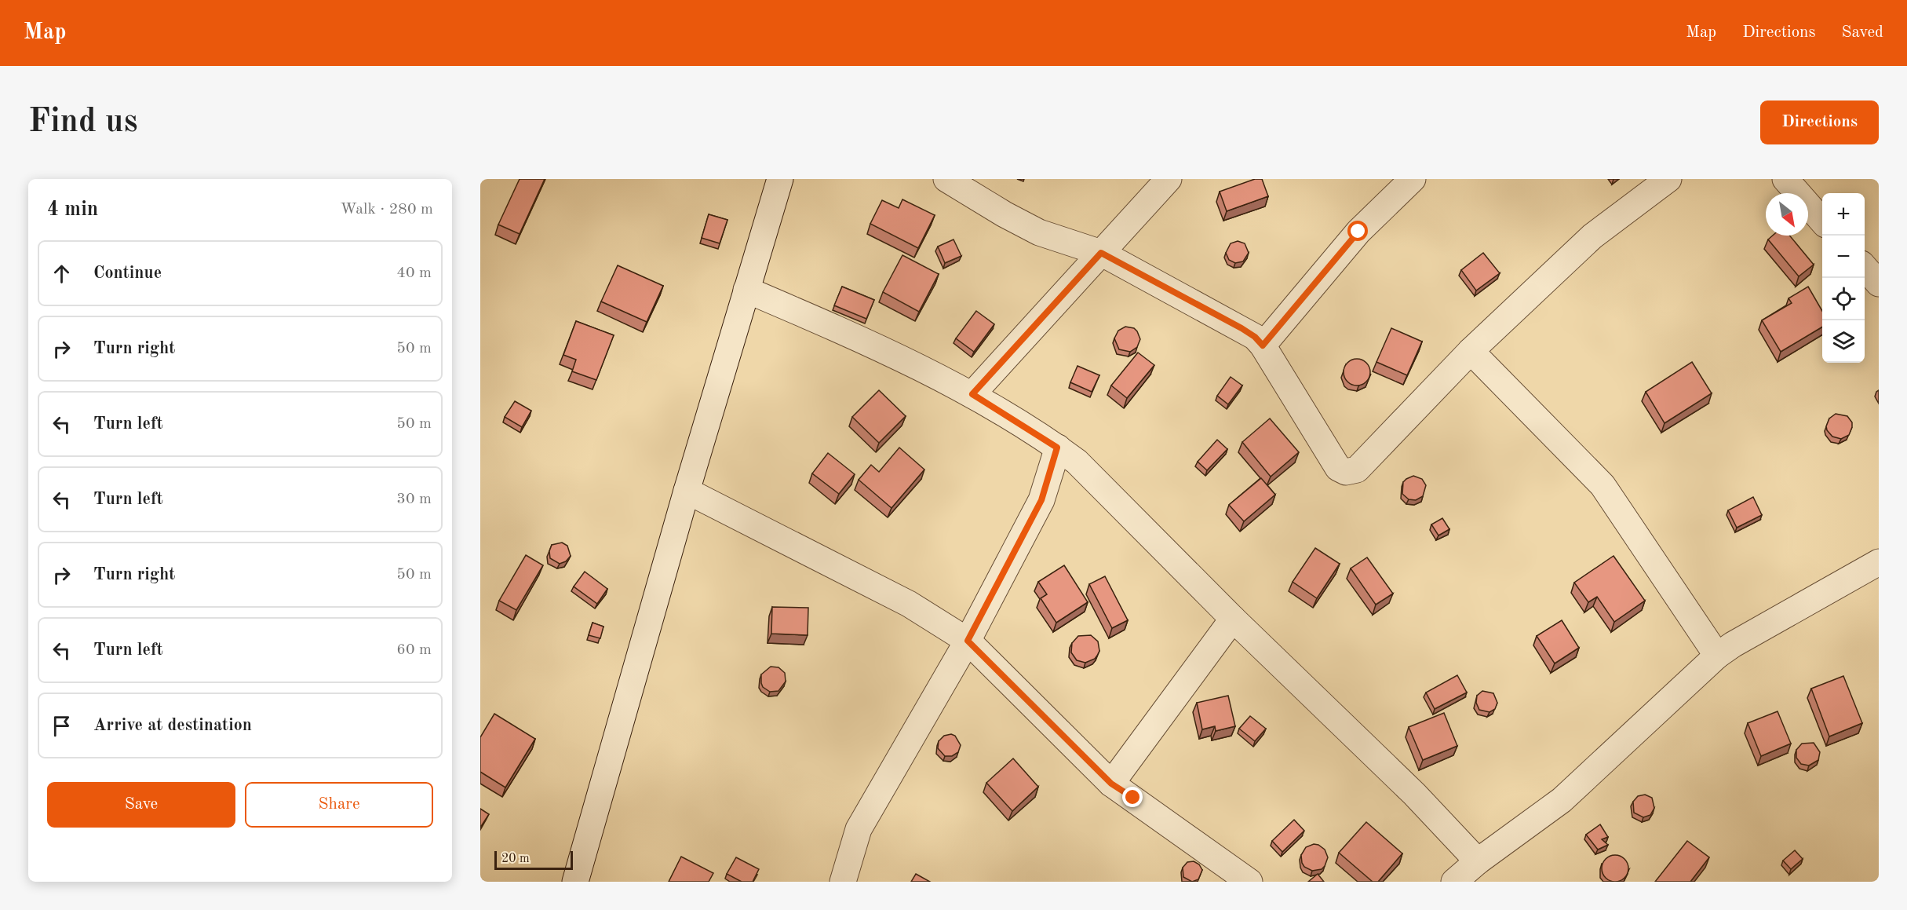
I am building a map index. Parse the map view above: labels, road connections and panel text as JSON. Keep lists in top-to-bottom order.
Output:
{
  "scale_bar": "20 m",
  "north": "bottom right",
  "page": {
    "header": "Map",
    "nav": ["Map", "Directions", "Saved"],
    "buttons": [
      "Directions",
      ["Save", "Share"]
    ],
    "title": "Find us",
    "heading": ["4 min", "Walk · 280 m"],
    "map_buttons": ["+", "−"],
    "list": [
      ["Continue", "40 m"],
      ["Turn right", "50 m"],
      ["Turn left", "50 m"],
      ["Turn left", "30 m"],
      ["Turn right", "50 m"],
      ["Turn left", "60 m"],
      "Arrive at destination"
    ],
    "scale": "20 m"
  }
}
